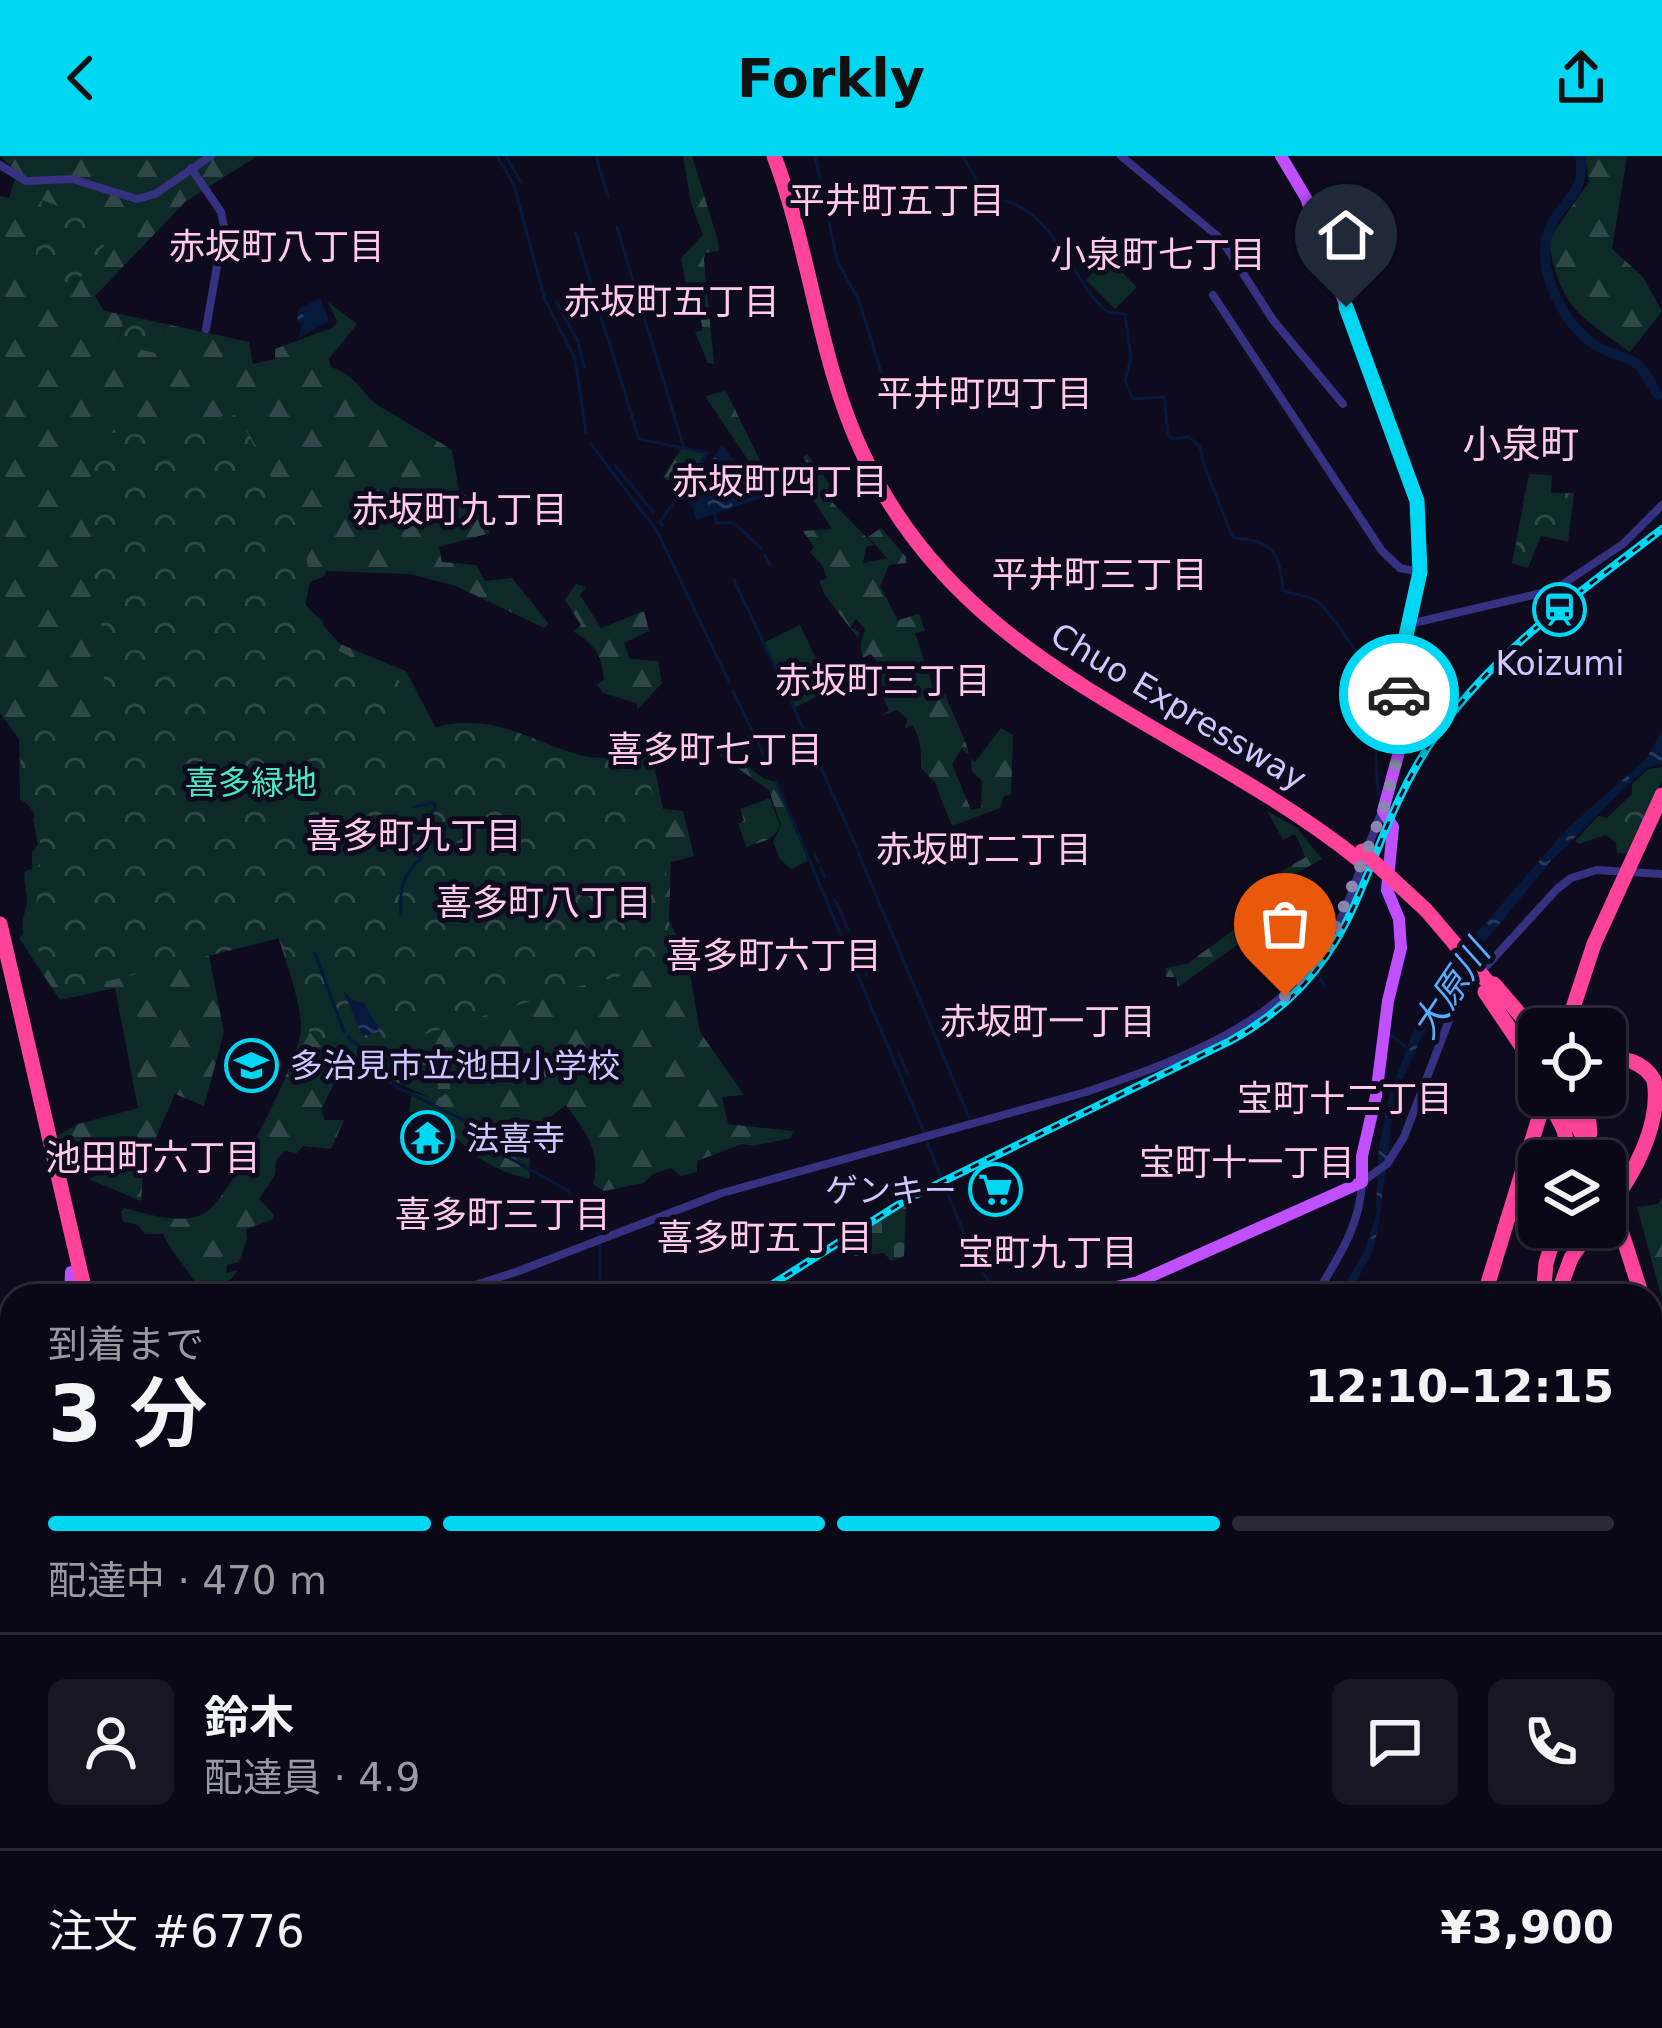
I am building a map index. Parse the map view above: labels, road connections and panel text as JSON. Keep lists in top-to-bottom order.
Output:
{
  "streets": {
    "highway": ["Chuo Expressway"]
  },
  "districts": [
    "平井町五丁目",
    "赤坂町八丁目",
    "小泉町七丁目",
    "赤坂町五丁目",
    "平井町四丁目",
    "小泉町",
    "赤坂町四丁目",
    "赤坂町九丁目",
    "平井町三丁目",
    "赤坂町三丁目",
    "喜多町七丁目",
    "喜多町九丁目",
    "赤坂町二丁目",
    "喜多町八丁目",
    "喜多町六丁目",
    "赤坂町一丁目",
    "宝町十二丁目",
    "池田町六丁目",
    "宝町十一丁目",
    "喜多町三丁目",
    "喜多町五丁目",
    "宝町九丁目"
  ],
  "water": ["大原川"],
  "parks": ["喜多緑地"],
  "places": {
    "station": ["Koizumi"],
    "school or university": ["多治見市立池田小学校"],
    "temple": ["法喜寺"],
    "supermarket": ["ゲンキー"]
  },
  "page": {
    "header": "Forkly",
    "heading": ["3 分", "到着まで", "12:10–12:15"],
    "panel": [
      "鈴木",
      "配達員 · 4.9",
      "注文 #6776",
      "¥3,900"
    ],
    "bar": "配達中 · 470 m"
  }
}
